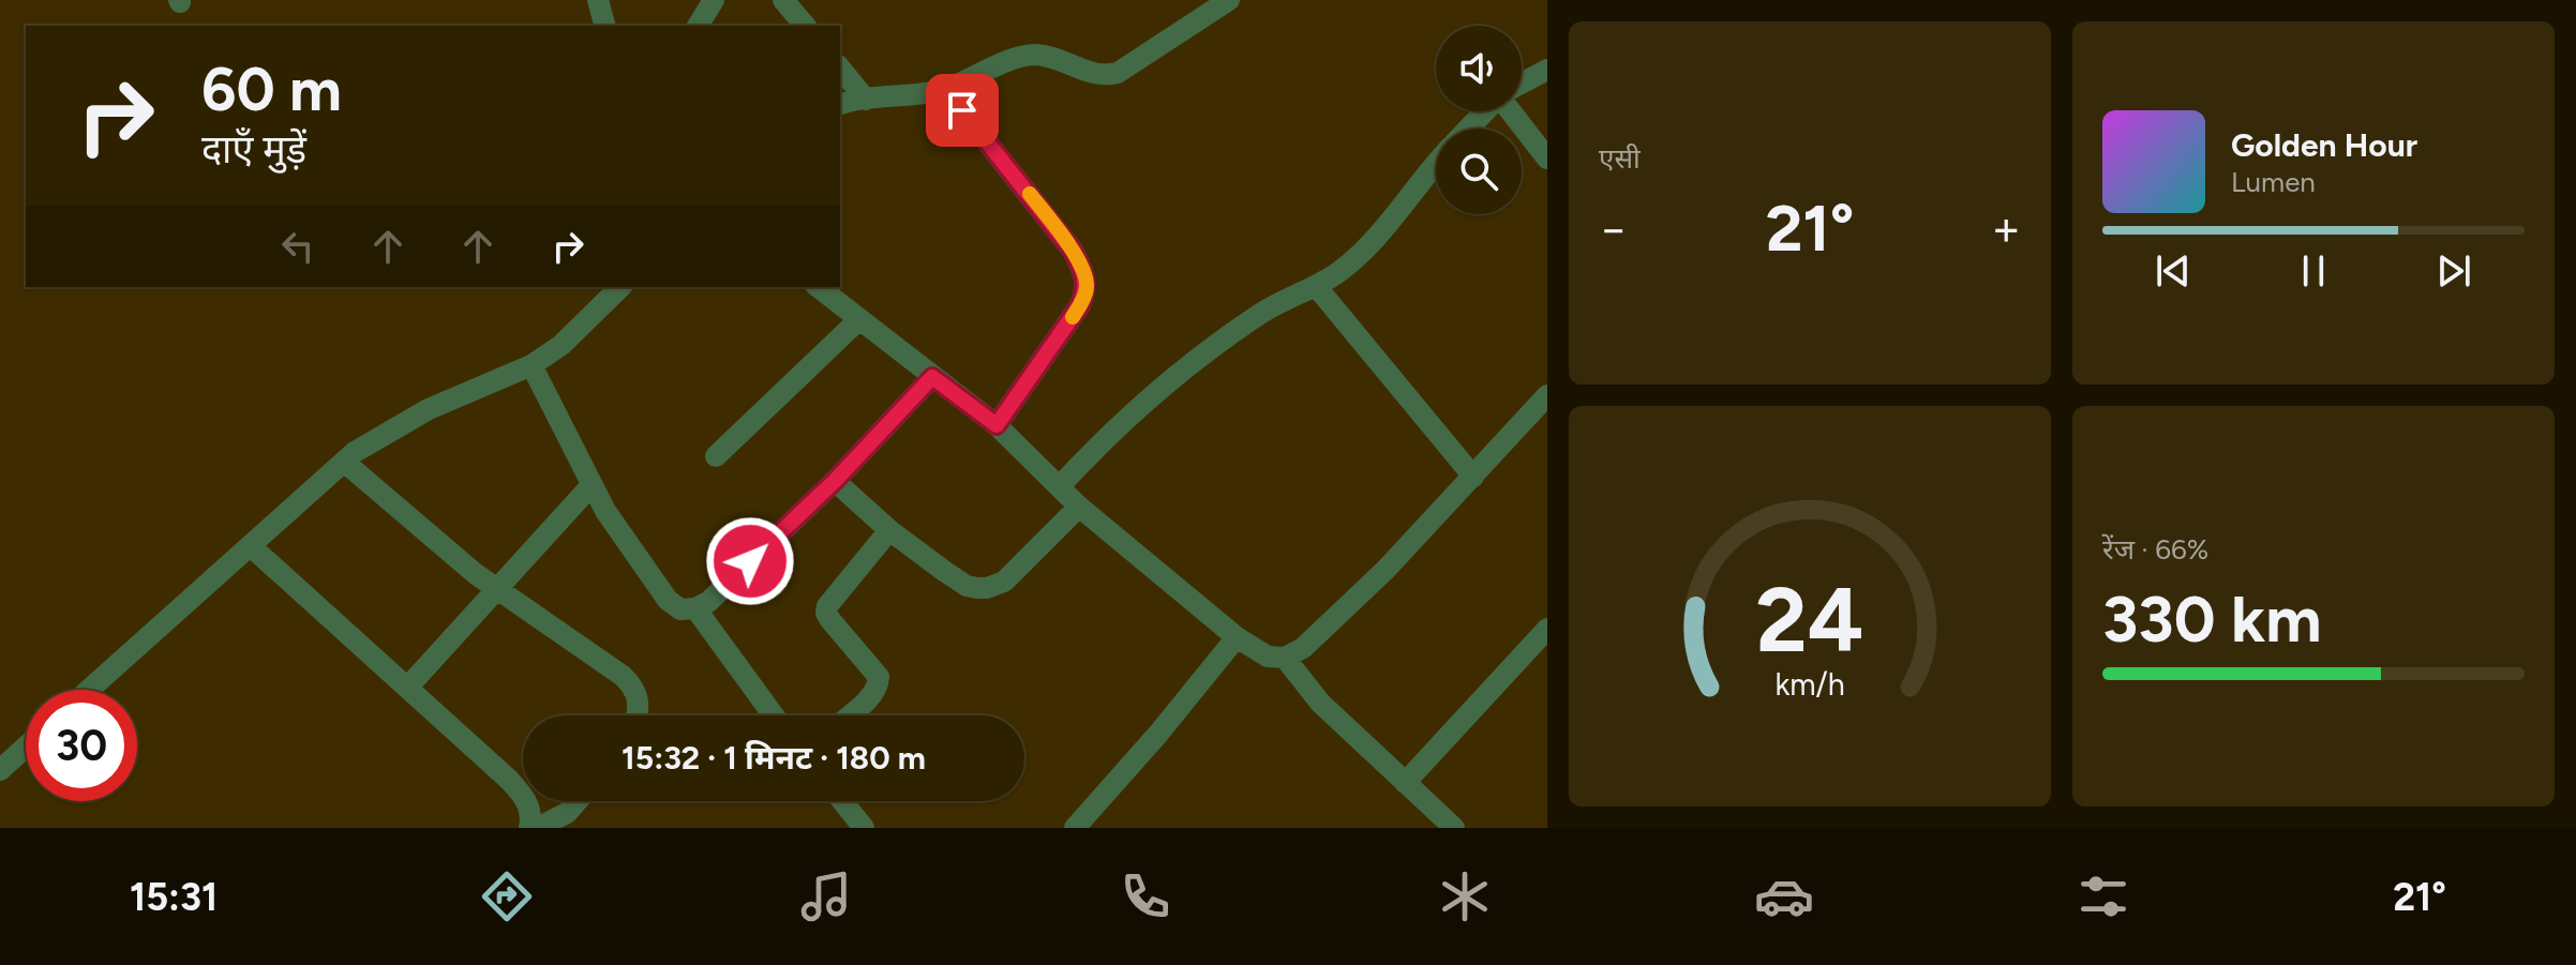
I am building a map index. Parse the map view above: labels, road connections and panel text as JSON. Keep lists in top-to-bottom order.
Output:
{
  "page": {
    "tile": [
      "एसी",
      ["रेंज · 66%", "330 km"]
    ],
    "turn": ["60 m", "दाएँ मुड़ें"],
    "song": ["Golden Hour", "Lumen"],
    "heat": ["−", "21°", "+"],
    "limit": "30",
    "trip": "15:32 · 1 मिनट · 180 m",
    "tabs": ["15:31", "21°"],
    "gauge": ["24", "km/h"]
  }
}
